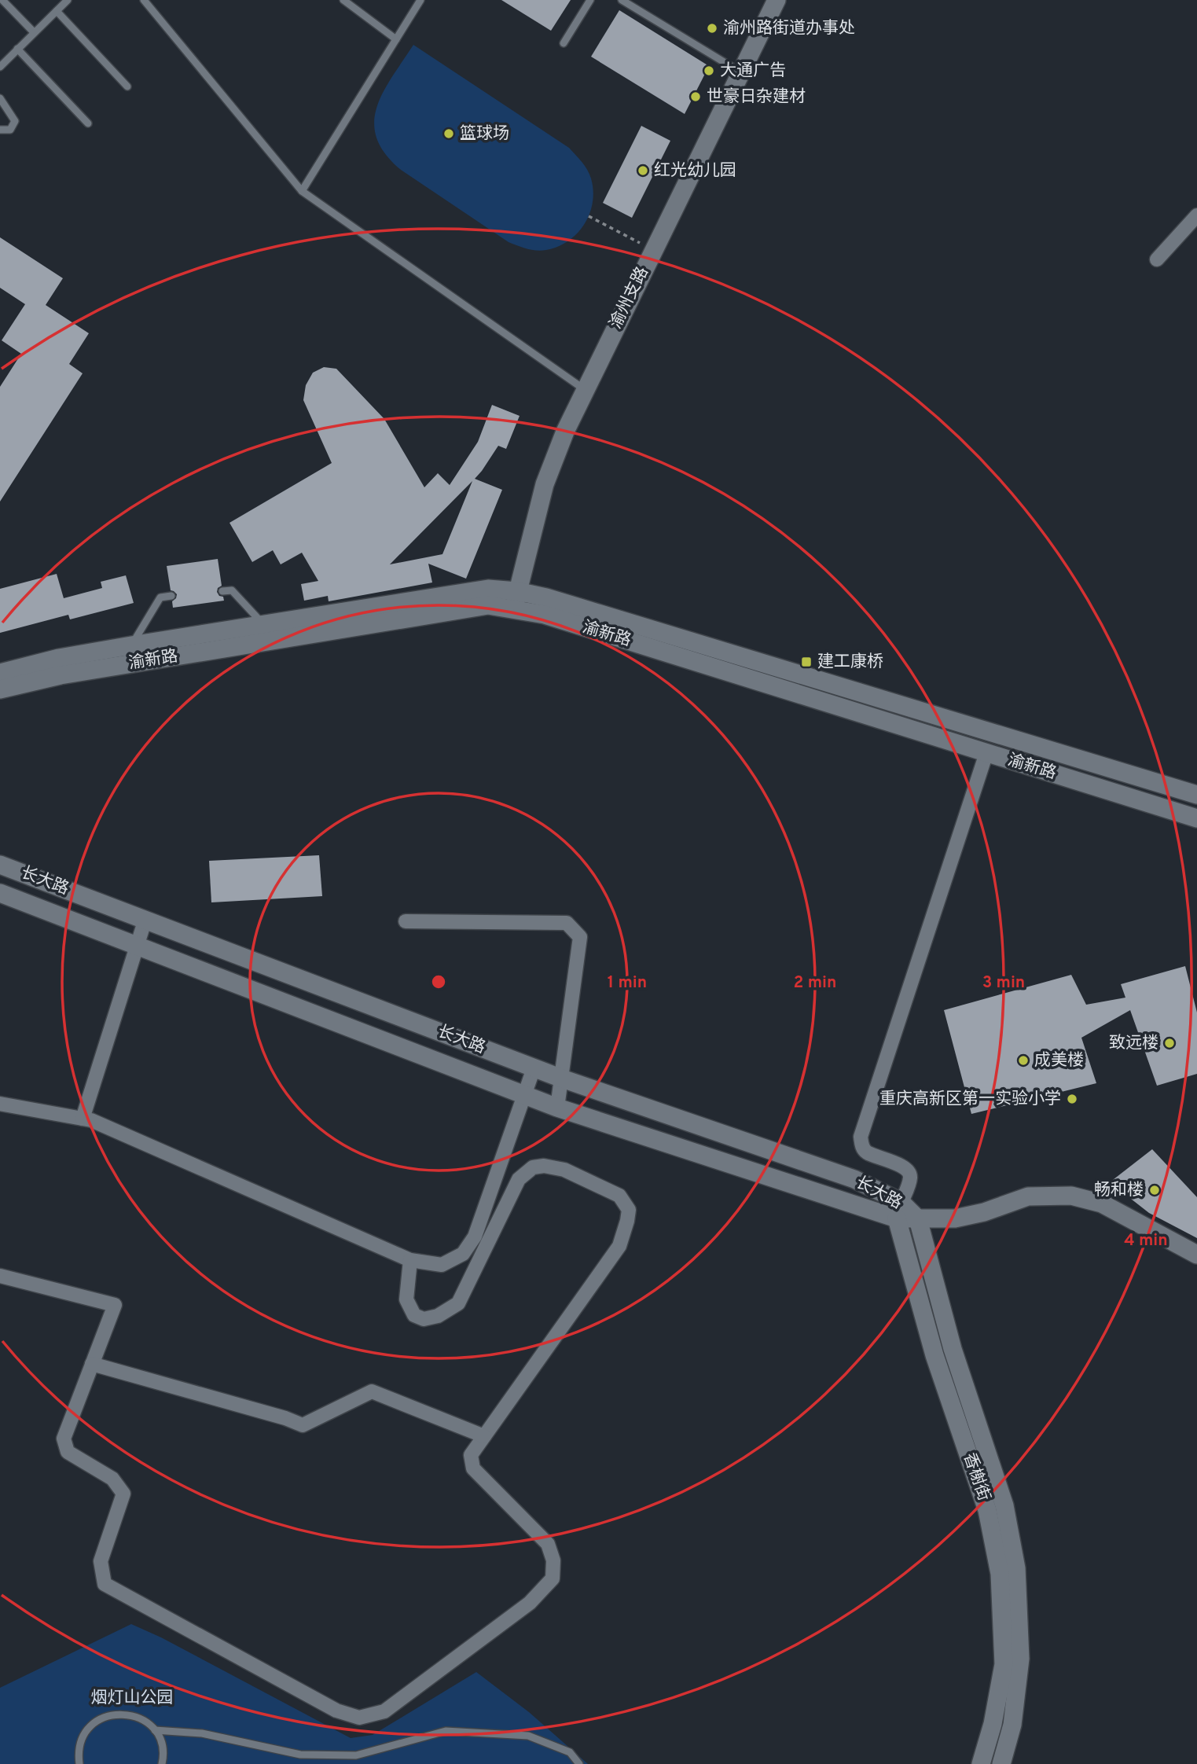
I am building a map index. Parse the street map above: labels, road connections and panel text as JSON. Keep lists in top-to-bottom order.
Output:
{
  "streets": {
    "street": [
      "渝州支路",
      "渝新路",
      "长大路",
      "香榭街"
    ]
  },
  "crossings": [
    ["渝州支路", "渝新路"],
    ["长大路", "香榭街"]
  ],
  "parks": ["烟灯山公园"],
  "places": {
    "other": [
      "渝州路街道办事处",
      "大通广告",
      "世豪日杂建材",
      "篮球场",
      "红光幼儿园",
      "致远楼",
      "成美楼",
      "重庆高新区第一实验小学",
      "畅和楼"
    ],
    "transit": ["建工康桥"]
  },
  "rings": [
    "1 min",
    "2 min",
    "3 min",
    "4 min"
  ]
}
